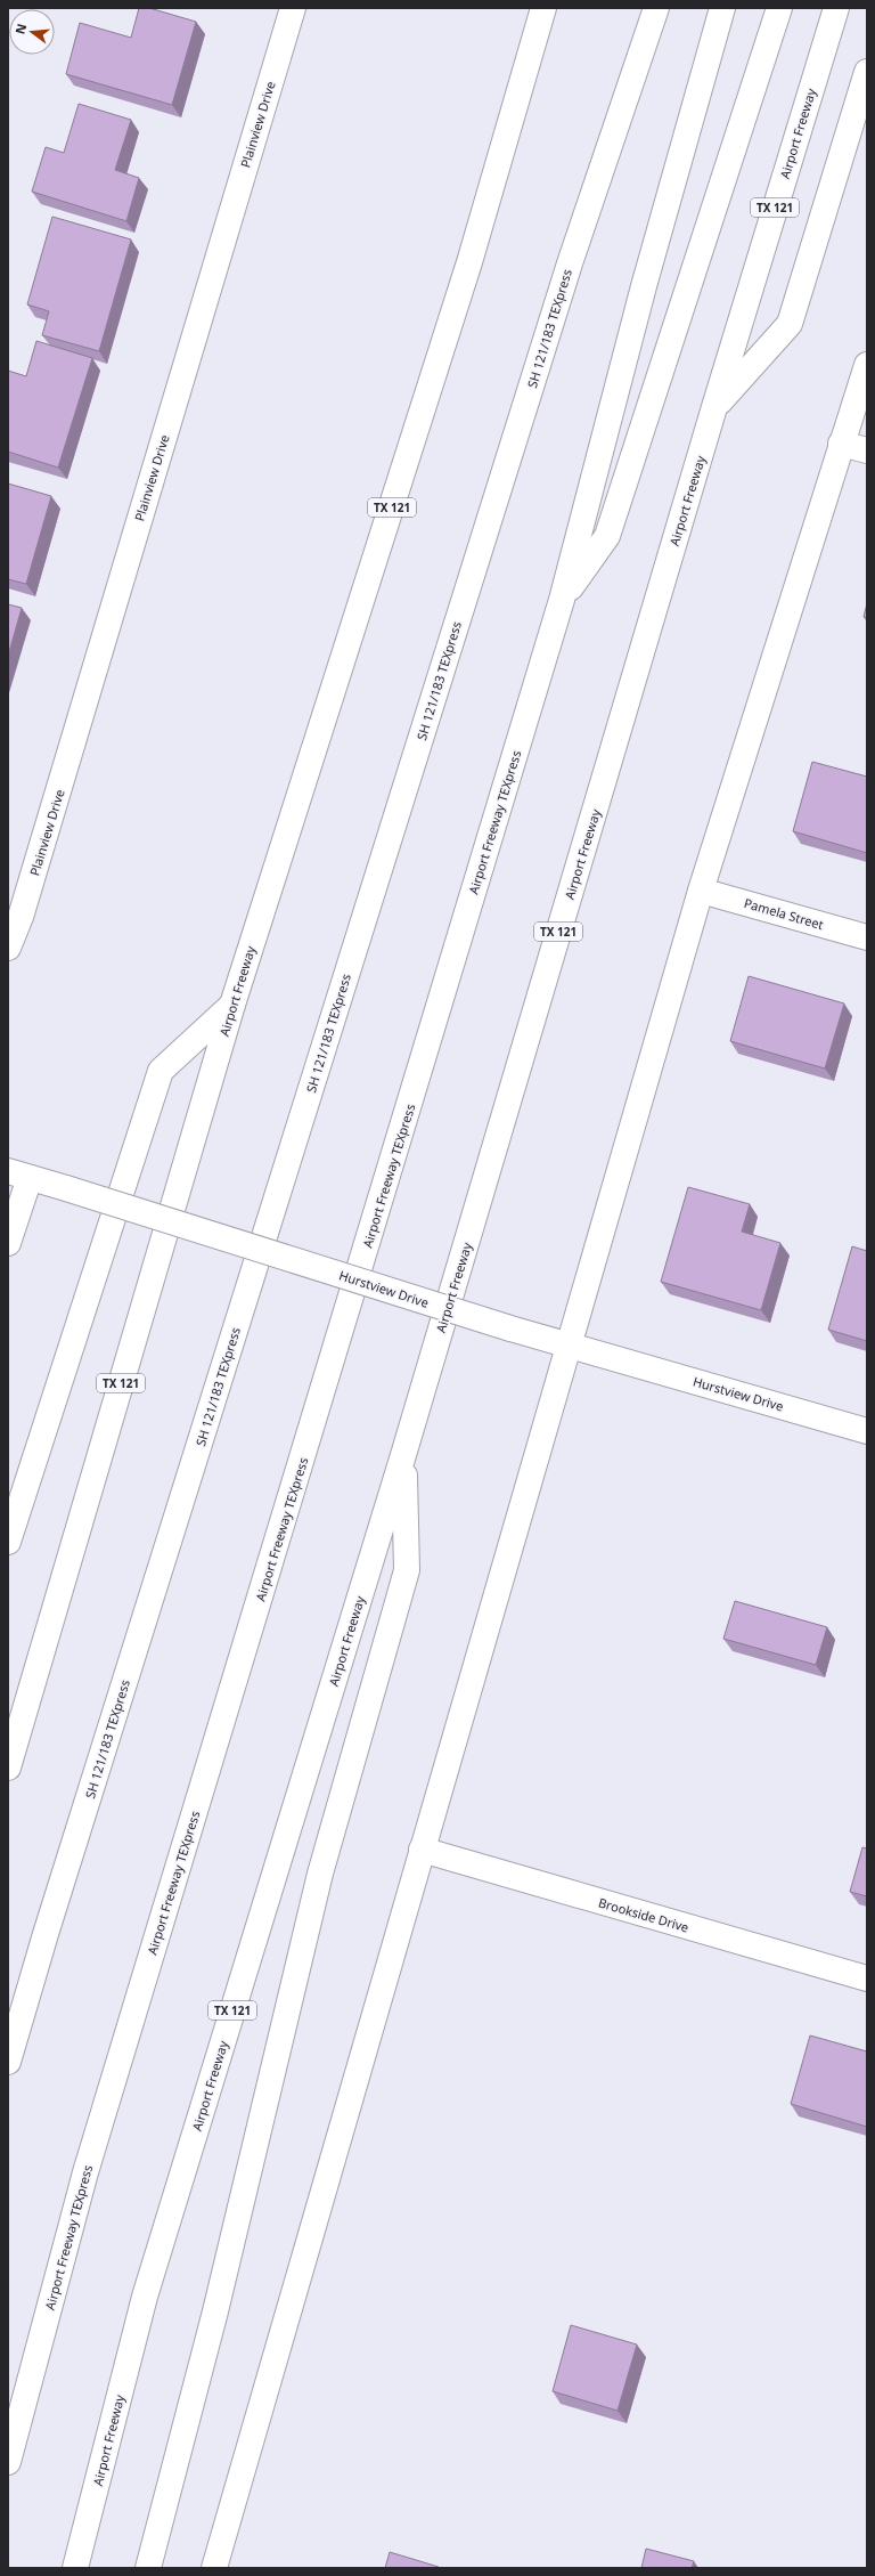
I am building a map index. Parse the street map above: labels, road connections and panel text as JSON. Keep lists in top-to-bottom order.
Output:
{
  "streets": {
    "main road": [
      "Plainview Drive",
      "Airport Freeway",
      "TX 121",
      "SH 121/183 TEXpress",
      "Airport Freeway TEXpress",
      "Pamela Street",
      "Hurstview Drive",
      "Brookside Drive"
    ]
  },
  "north": "left"
}
